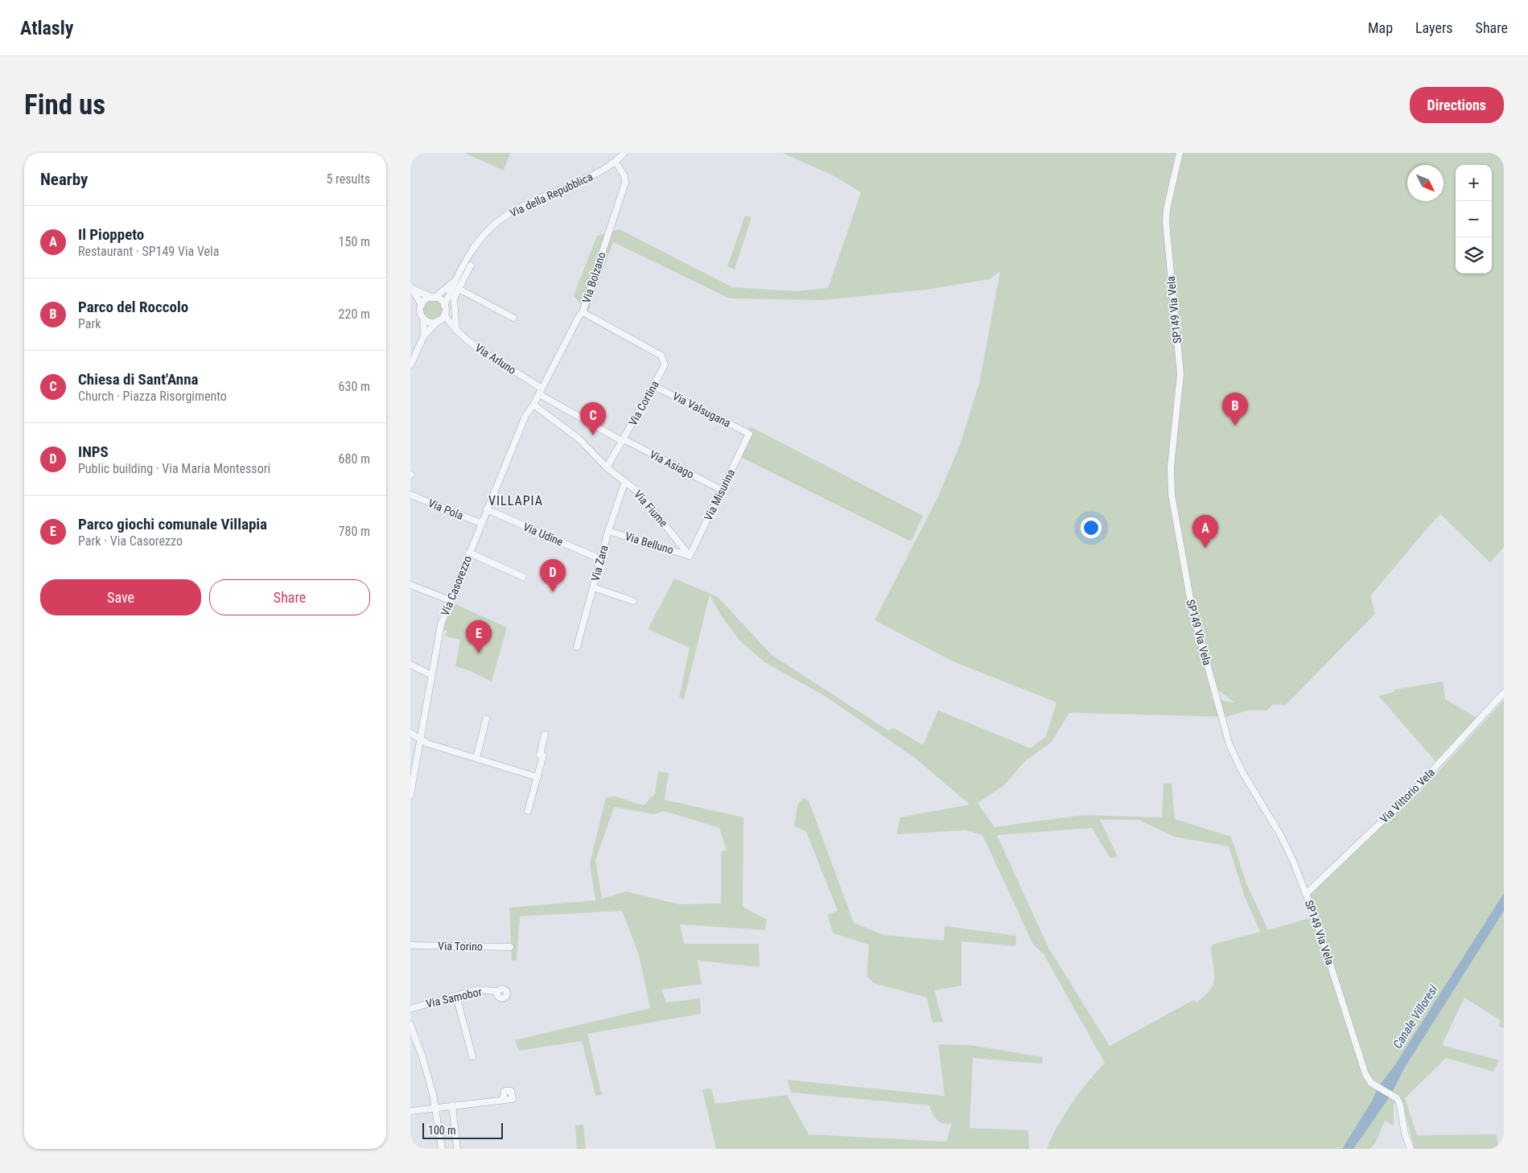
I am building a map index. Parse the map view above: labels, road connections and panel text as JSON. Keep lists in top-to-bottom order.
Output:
{
  "streets": {
    "street": [
      "Via della Repubblica",
      "Via Bolzano",
      "SP149 Via Vela",
      "Via Arluno",
      "Via Cortina",
      "Via Valsugana",
      "Via Asiago",
      "Via Misurina",
      "Via Fiume",
      "Via Pola",
      "Via Udine",
      "Via Belluno",
      "Via Zara",
      "Via Casorezzo",
      "Via Vittorio Vela",
      "Via Torino",
      "Via Samobor"
    ]
  },
  "crossings": [
    ["Via della Repubblica", "Via Bolzano"],
    ["Via della Repubblica", "Via Arluno"],
    ["Via Bolzano", "Via Arluno"],
    ["Via Bolzano", "Via Cortina"],
    ["Via Bolzano", "Via Casorezzo"],
    ["SP149 Via Vela", "Via Vittorio Vela"],
    ["Via Arluno", "Via Cortina"],
    ["Via Arluno", "Via Asiago"],
    ["Via Arluno", "Via Casorezzo"],
    ["Via Cortina", "Via Valsugana"],
    ["Via Cortina", "Via Asiago"],
    ["Via Cortina", "Via Fiume"],
    ["Via Valsugana", "Via Misurina"],
    ["Via Asiago", "Via Misurina"],
    ["Via Misurina", "Via Fiume"],
    ["Via Misurina", "Via Belluno"],
    ["Via Fiume", "Via Belluno"],
    ["Via Fiume", "Via Zara"],
    ["Via Fiume", "Via Casorezzo"],
    ["Via Pola", "Via Casorezzo"],
    ["Via Udine", "Via Zara"],
    ["Via Udine", "Via Casorezzo"],
    ["Via Belluno", "Via Zara"]
  ],
  "districts": ["VILLAPIA"],
  "water": ["Canale Villoresi"],
  "scale_bar": "100 m",
  "north": "bottom right",
  "page": {
    "header": "Atlasly",
    "nav": ["Map", "Layers", "Share"],
    "buttons": [
      "Directions",
      ["Save", "Share"]
    ],
    "title": "Find us",
    "heading": ["Nearby", "5 results"],
    "map_buttons": ["+", "−"],
    "list": [
      {
        "mark": "A",
        "name": "Il Pioppeto",
        "note": "Restaurant · SP149 Via Vela",
        "value": "150 m"
      },
      {
        "mark": "B",
        "name": "Parco del Roccolo",
        "note": "Park",
        "value": "220 m"
      },
      {
        "mark": "C",
        "name": "Chiesa di Sant'Anna",
        "note": "Church · Piazza Risorgimento",
        "value": "630 m"
      },
      {
        "mark": "D",
        "name": "INPS",
        "note": "Public building · Via Maria Montessori",
        "value": "680 m"
      },
      {
        "mark": "E",
        "name": "Parco giochi comunale Villapia",
        "note": "Park · Via Casorezzo",
        "value": "780 m"
      }
    ],
    "pins": [
      "B",
      "C",
      "A",
      "D",
      "E"
    ],
    "scale": "100 m"
  }
}
